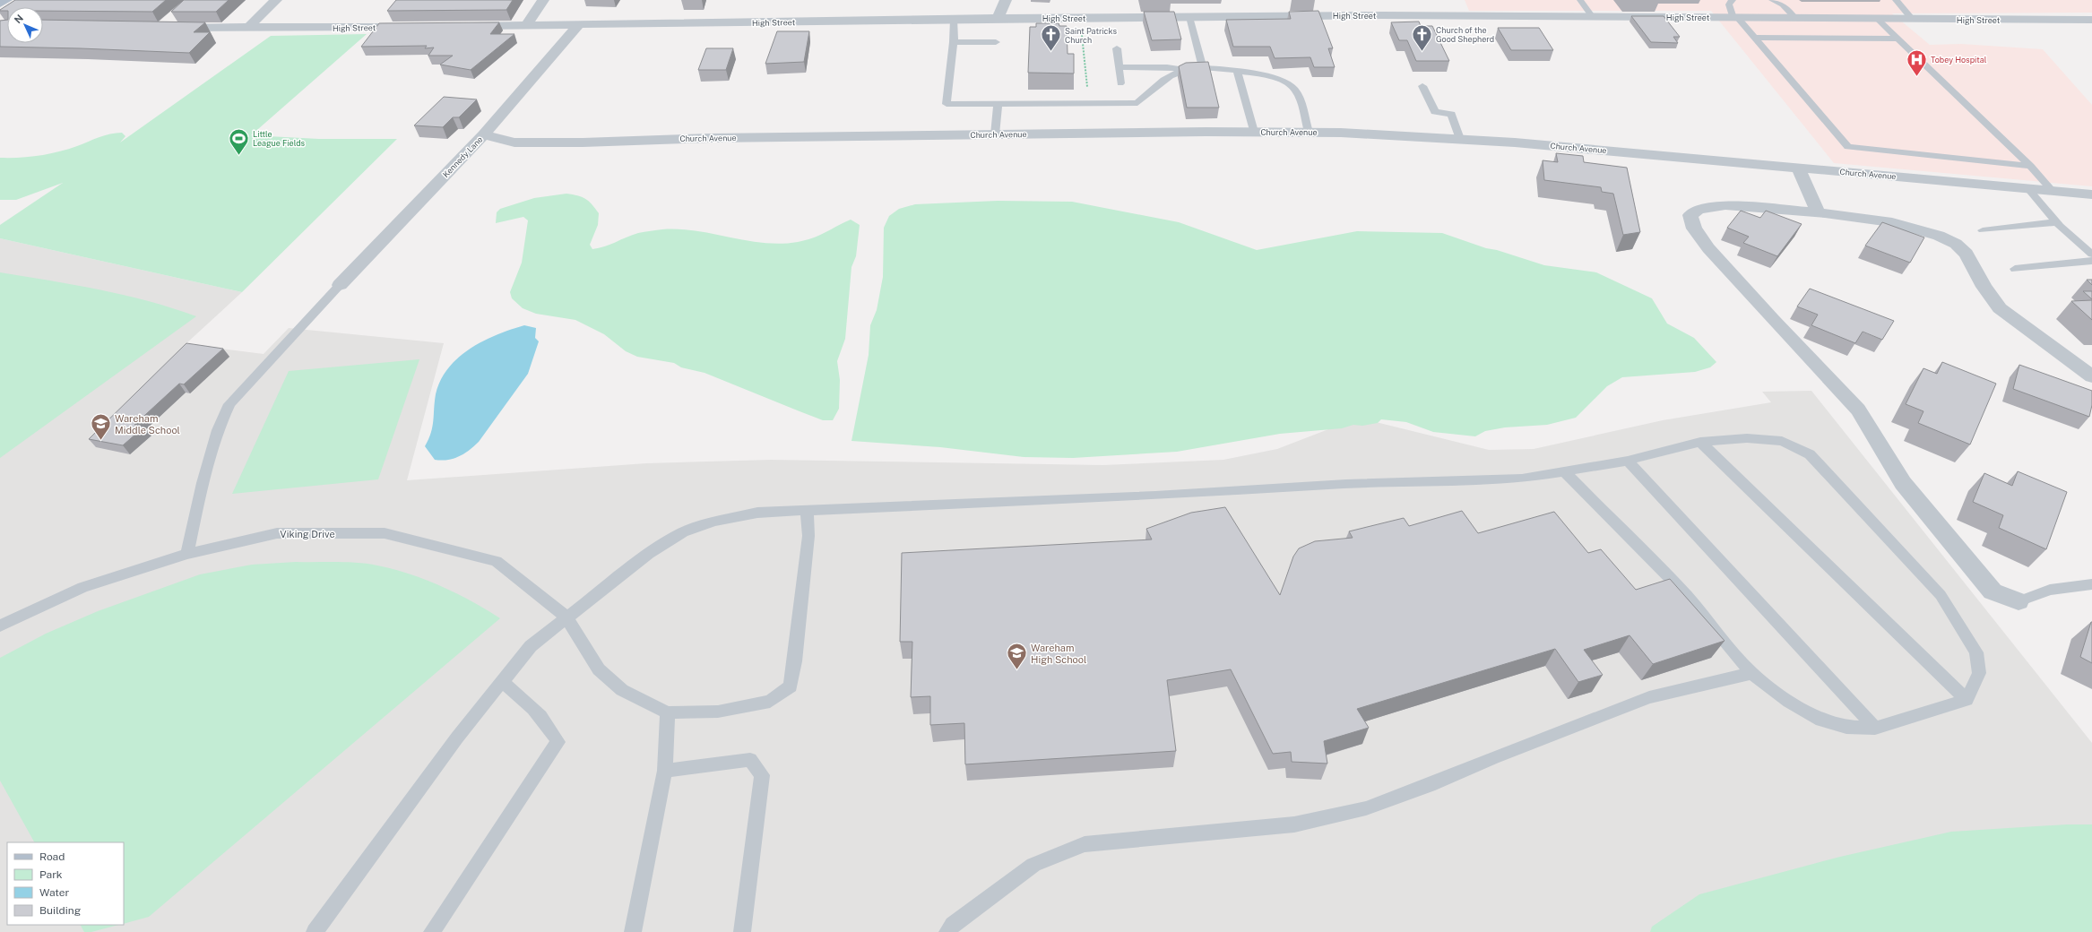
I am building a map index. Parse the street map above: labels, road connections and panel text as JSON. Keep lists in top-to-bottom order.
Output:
{
  "streets": {
    "street": ["High Street", "Church Avenue", "Kennedy Lane"],
    "lane": ["Viking Drive"]
  },
  "crossings": [
    ["High Street", "Kennedy Lane"],
    ["Church Avenue", "Kennedy Lane"]
  ],
  "places": {
    "church": ["Church of the Good Shepherd", "Saint Patricks Church"],
    "hospital": ["Tobey Hospital"],
    "sports": ["Little League Fields"],
    "school or university": ["Wareham Middle School", "Wareham High School"]
  },
  "legend": [
    "Road",
    "Park",
    "Water",
    "Building"
  ],
  "north": "top left"
}
